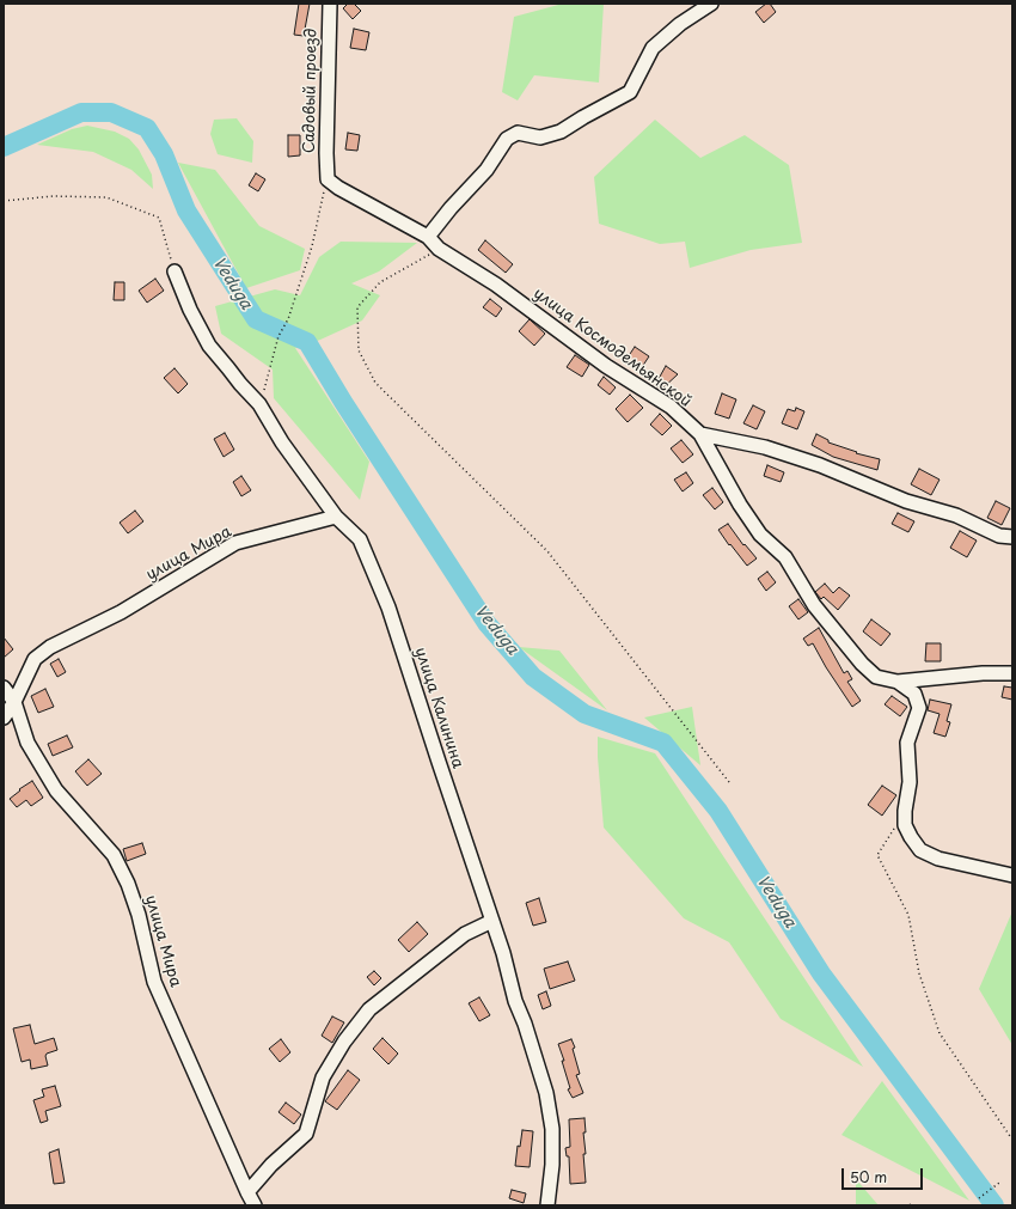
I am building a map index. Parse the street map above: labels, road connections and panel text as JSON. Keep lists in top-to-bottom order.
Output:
{
  "streets": {
    "street": [
      "Садовый проезд",
      "улица Космодемьянской",
      "улица Мира",
      "улица Калинина"
    ]
  },
  "crossings": [
    ["Садовый проезд", "улица Космодемьянской"],
    ["улица Мира", "улица Калинина"]
  ],
  "water": ["Veduga"],
  "scale_bar": "50 m"
}
